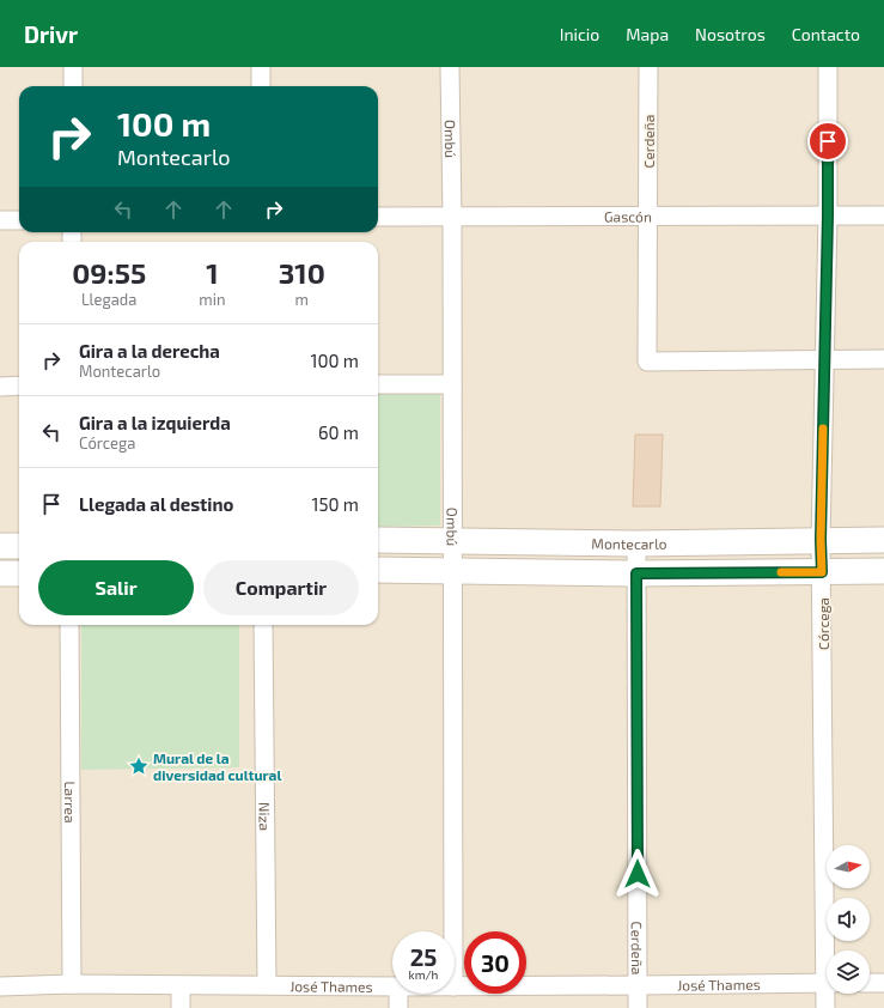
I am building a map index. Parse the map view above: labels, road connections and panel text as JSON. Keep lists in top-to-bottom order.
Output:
{
  "streets": {
    "main road": ["Montecarlo"],
    "street": [
      "Ombú",
      "Cerdeña",
      "Gascón",
      "Córcega",
      "Larrea",
      "Niza",
      "José Thames"
    ]
  },
  "crossings": [
    ["Ombú", "Gascón"],
    ["Ombú", "Montecarlo"],
    ["Cerdeña", "Gascón"],
    ["Cerdeña", "Montecarlo"],
    ["Cerdeña", "Córcega"],
    ["Cerdeña", "José Thames"],
    ["Gascón", "Córcega"],
    ["Montecarlo", "Córcega"],
    ["Larrea", "José Thames"],
    ["Niza", "José Thames"]
  ],
  "places": {
    "place": ["Mural de la diversidad cultural"]
  },
  "north": "right",
  "page": {
    "header": "Drivr",
    "nav": [
      "Inicio",
      "Mapa",
      "Nosotros",
      "Contacto"
    ],
    "turn": ["100 m", "Montecarlo"],
    "eta": [
      "09:55",
      "Llegada",
      "1",
      "min",
      "310",
      "m"
    ],
    "list": [
      {
        "name": "Gira a la derecha",
        "note": "Montecarlo",
        "value": "100 m"
      },
      {
        "name": "Gira a la izquierda",
        "note": "Córcega",
        "value": "60 m"
      },
      {
        "name": "Llegada al destino",
        "value": "150 m"
      }
    ],
    "buttons": ["Salir", "Compartir"],
    "speed": "25 km/h",
    "limit": "30"
  }
}
